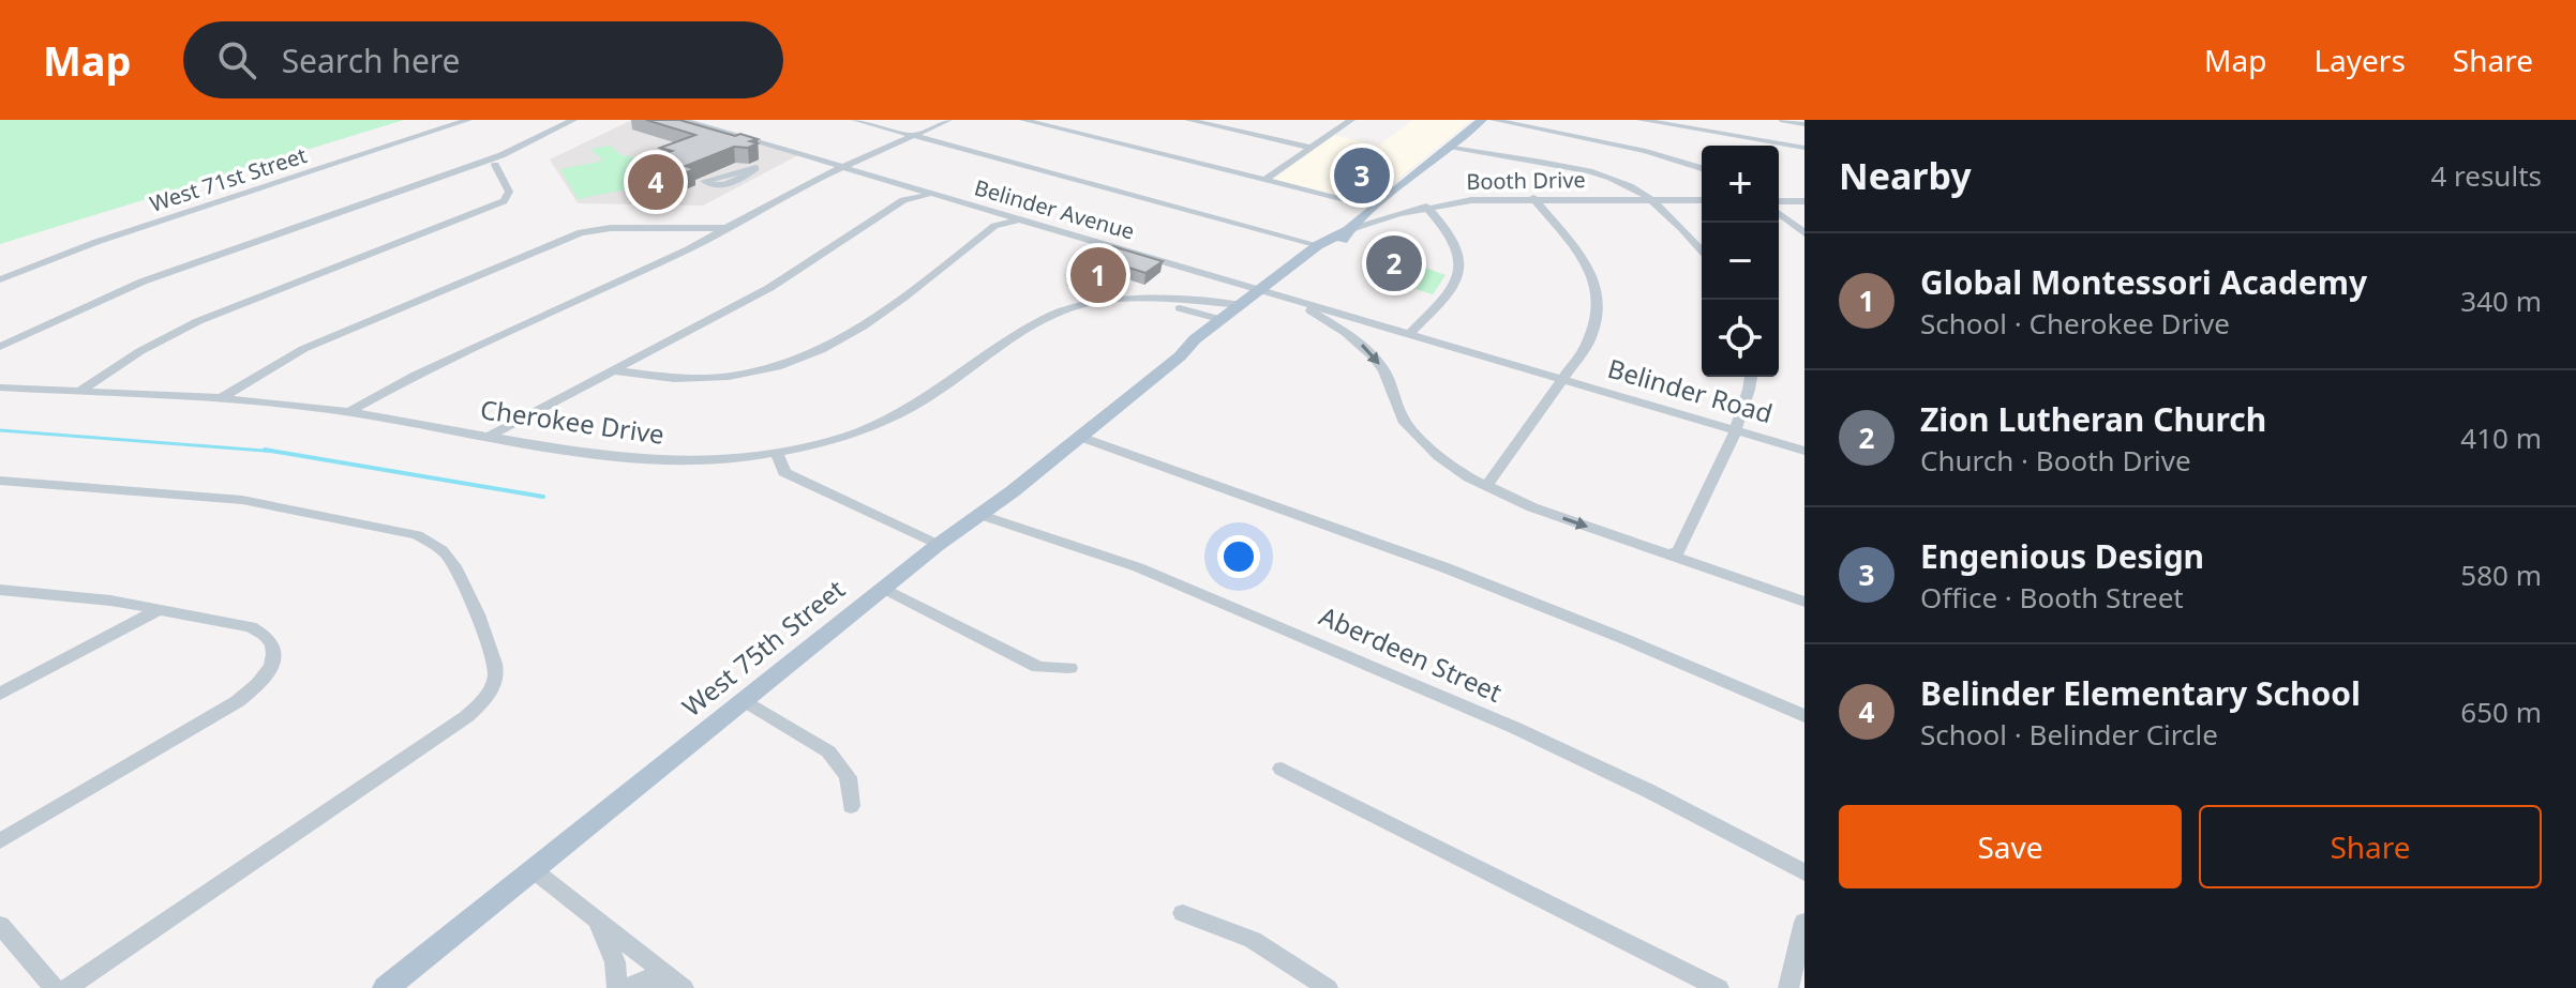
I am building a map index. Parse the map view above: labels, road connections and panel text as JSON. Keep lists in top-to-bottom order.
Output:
{
  "streets": {
    "main road": ["West 75th Street"],
    "street": [
      "West 71st Street",
      "Booth Drive",
      "Belinder Avenue",
      "Belinder Road",
      "Cherokee Drive",
      "Aberdeen Street"
    ]
  },
  "crossings": [
    ["Booth Drive", "West 75th Street"],
    ["Belinder Avenue", "Belinder Road"],
    ["Belinder Avenue", "West 75th Street"],
    ["Cherokee Drive", "West 75th Street"],
    ["West 75th Street", "Aberdeen Street"]
  ],
  "page": {
    "header": "Map",
    "search": "Search here",
    "nav": ["Map", "Layers", "Share"],
    "heading": ["Nearby", "4 results"],
    "pins": [
      "3",
      "4",
      "2",
      "1"
    ],
    "map_buttons": ["+", "−"],
    "list": [
      {
        "mark": "1",
        "name": "Global Montessori Academy",
        "note": "School · Cherokee Drive",
        "value": "340 m"
      },
      {
        "mark": "2",
        "name": "Zion Lutheran Church",
        "note": "Church · Booth Drive",
        "value": "410 m"
      },
      {
        "mark": "3",
        "name": "Engenious Design",
        "note": "Office · Booth Street",
        "value": "580 m"
      },
      {
        "mark": "4",
        "name": "Belinder Elementary School",
        "note": "School · Belinder Circle",
        "value": "650 m"
      }
    ],
    "buttons": ["Save", "Share"]
  }
}
